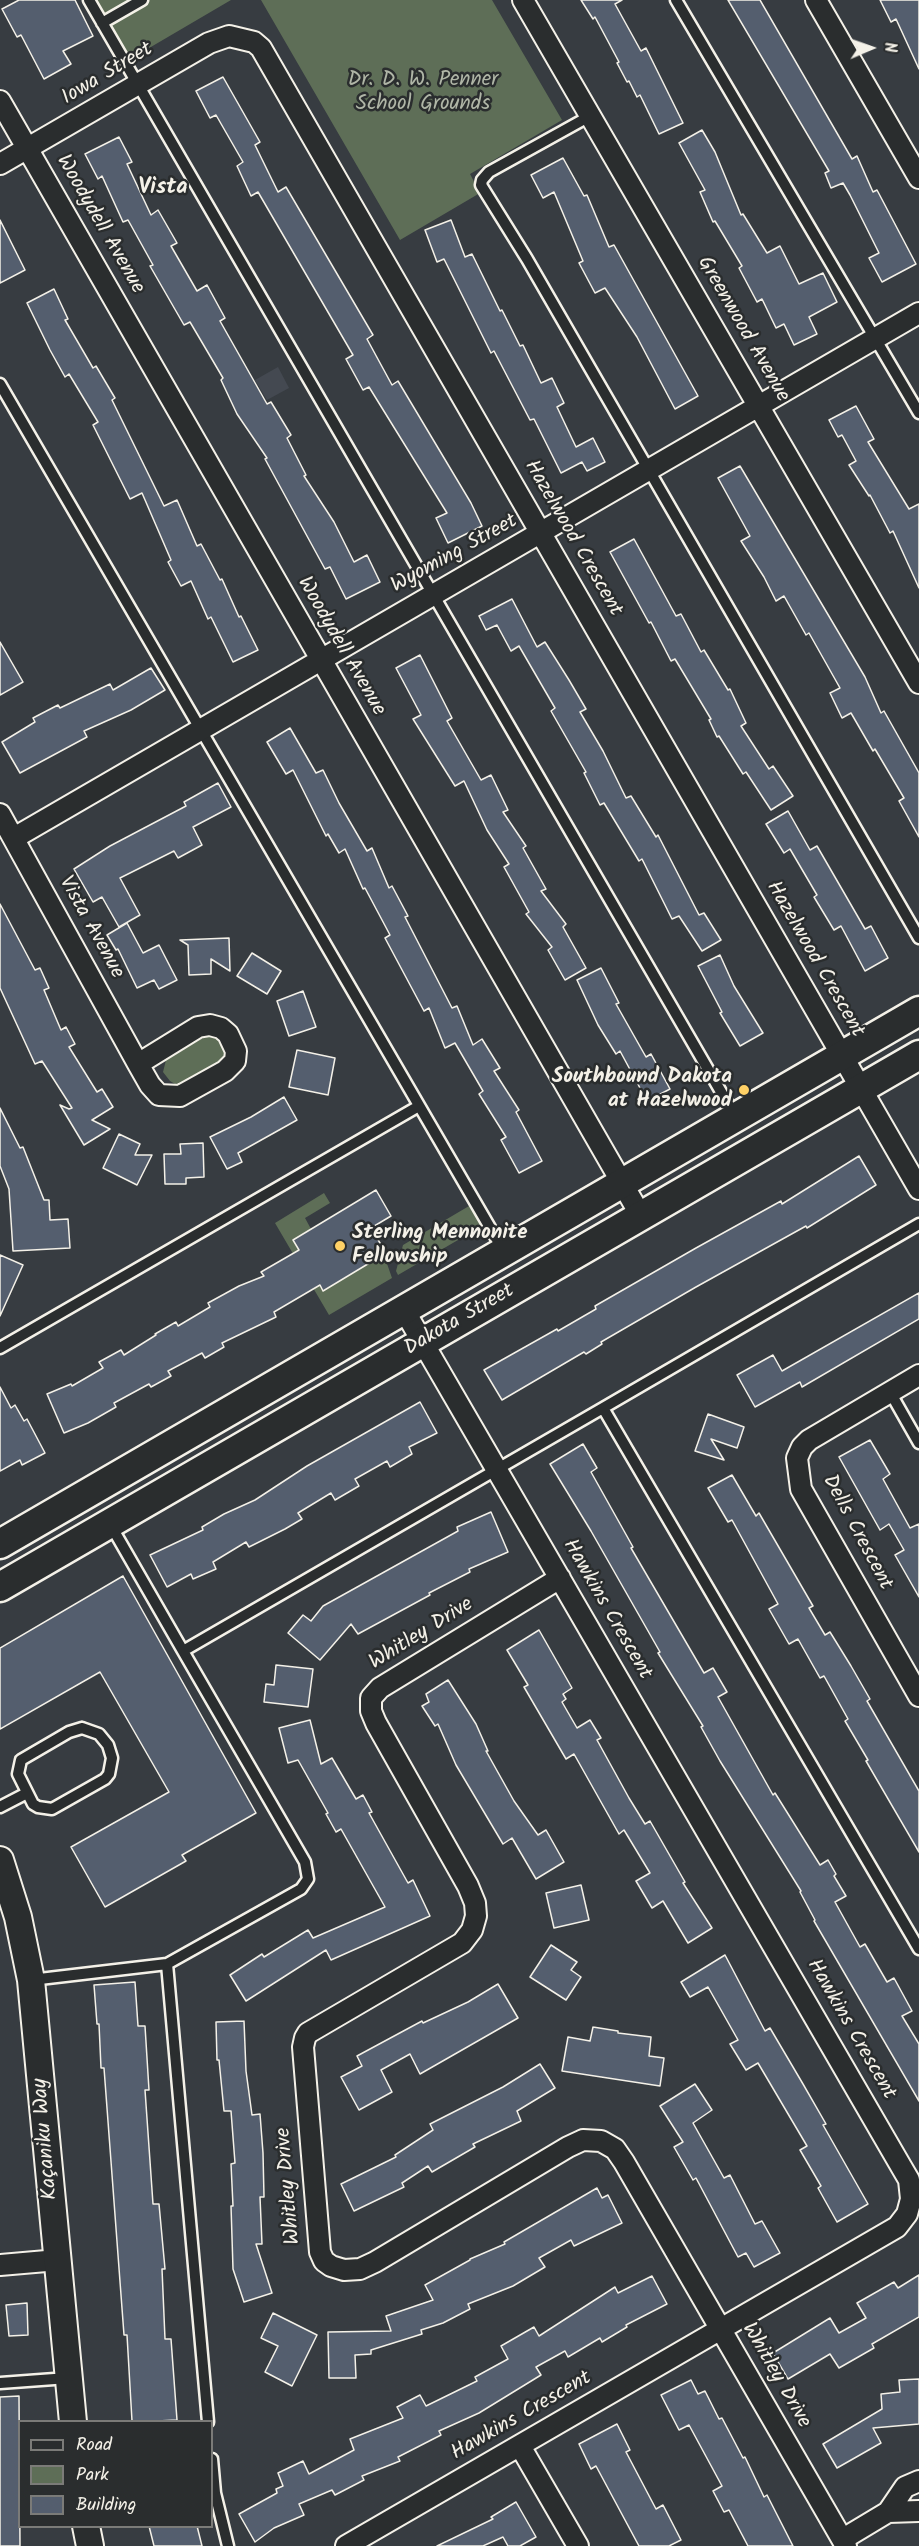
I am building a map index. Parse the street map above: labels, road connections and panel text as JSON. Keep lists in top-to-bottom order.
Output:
{
  "streets": {
    "main road": ["Dakota Street"],
    "street": [
      "Iowa Street",
      "Woodydell Avenue",
      "Greenwood Avenue",
      "Hazelwood Crescent",
      "Wyoming Street",
      "Vista Avenue",
      "Dells Crescent",
      "Hawkins Crescent",
      "Whitley Drive",
      "Kaçaniku Way"
    ]
  },
  "crossings": [
    ["Iowa Street", "Woodydell Avenue"],
    ["Iowa Street", "Hazelwood Crescent"],
    ["Woodydell Avenue", "Wyoming Street"],
    ["Woodydell Avenue", "Dakota Street"],
    ["Greenwood Avenue", "Wyoming Street"],
    ["Hazelwood Crescent", "Wyoming Street"],
    ["Hazelwood Crescent", "Dakota Street"],
    ["Wyoming Street", "Vista Avenue"],
    ["Dakota Street", "Hawkins Crescent"],
    ["Hawkins Crescent", "Whitley Drive"]
  ],
  "districts": ["Vista"],
  "parks": ["Dr. D. W. Penner School Grounds"],
  "places": ["Southbound Dakota at Hazelwood", "Sterling Mennonite Fellowship"],
  "legend": ["Road", "Park", "Building"],
  "north": "right"
}
